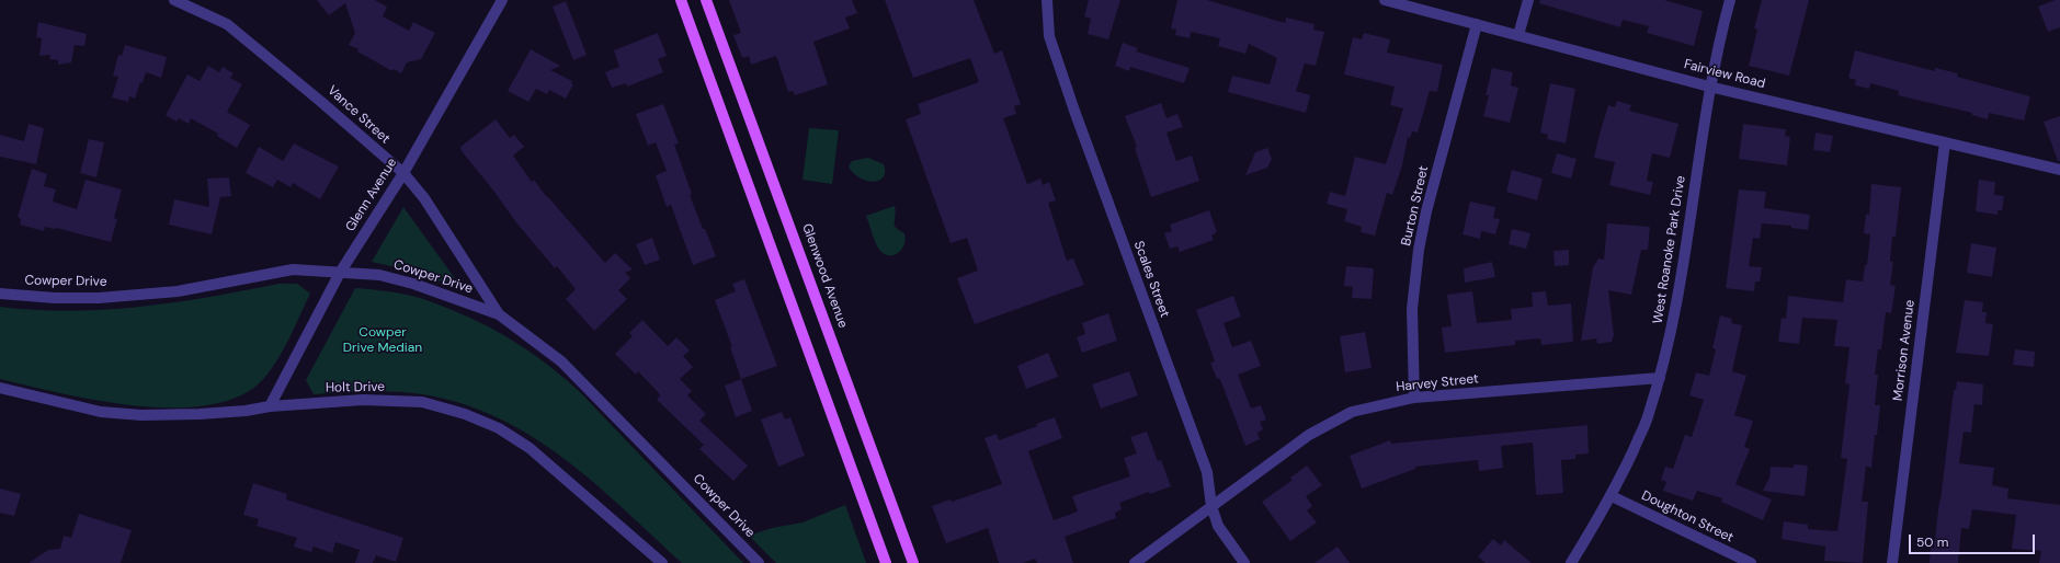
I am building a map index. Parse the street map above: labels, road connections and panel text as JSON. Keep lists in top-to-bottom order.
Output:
{
  "streets": {
    "main road": ["Glenwood Avenue"],
    "street": [
      "Fairview Road",
      "Vance Street",
      "Glenn Avenue",
      "Burton Street",
      "West Roanoke Park Drive",
      "Cowper Drive",
      "Scales Street",
      "Morrison Avenue",
      "Harvey Street",
      "Holt Drive",
      "Doughton Street"
    ]
  },
  "crossings": [
    ["Fairview Road", "Burton Street"],
    ["Fairview Road", "West Roanoke Park Drive"],
    ["Fairview Road", "Morrison Avenue"],
    ["Vance Street", "Glenn Avenue"],
    ["Vance Street", "Cowper Drive"],
    ["Glenn Avenue", "Cowper Drive"],
    ["Glenn Avenue", "Holt Drive"],
    ["Burton Street", "Harvey Street"],
    ["West Roanoke Park Drive", "Harvey Street"],
    ["West Roanoke Park Drive", "Doughton Street"],
    ["Scales Street", "Harvey Street"]
  ],
  "parks": ["Cowper Drive Median"],
  "scale_bar": "50 m"
}
